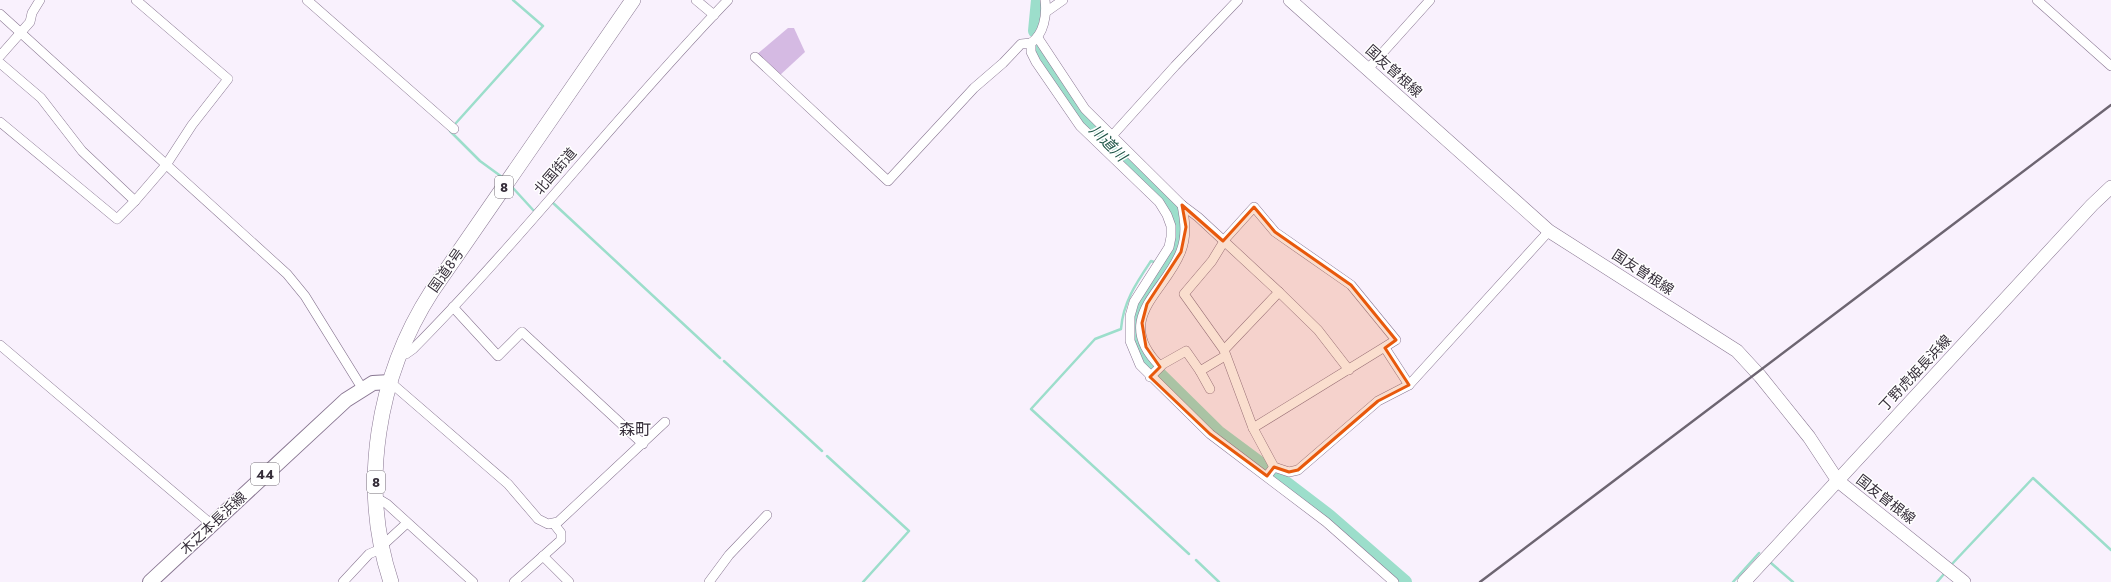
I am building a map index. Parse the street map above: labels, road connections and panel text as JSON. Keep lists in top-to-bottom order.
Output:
{
  "streets": {
    "highway": ["8", "国道8号"],
    "main road": [
      "国友曽根線",
      "丁野虎姫長浜線",
      "44",
      "木之本長浜線"
    ],
    "street": ["北国街道"]
  },
  "crossings": [
    ["国友曽根線", "丁野虎姫長浜線"],
    ["北国街道", "国道8号"],
    ["国道8号", "木之本長浜線"]
  ],
  "districts": ["森町"],
  "water": ["川道川"]
}
